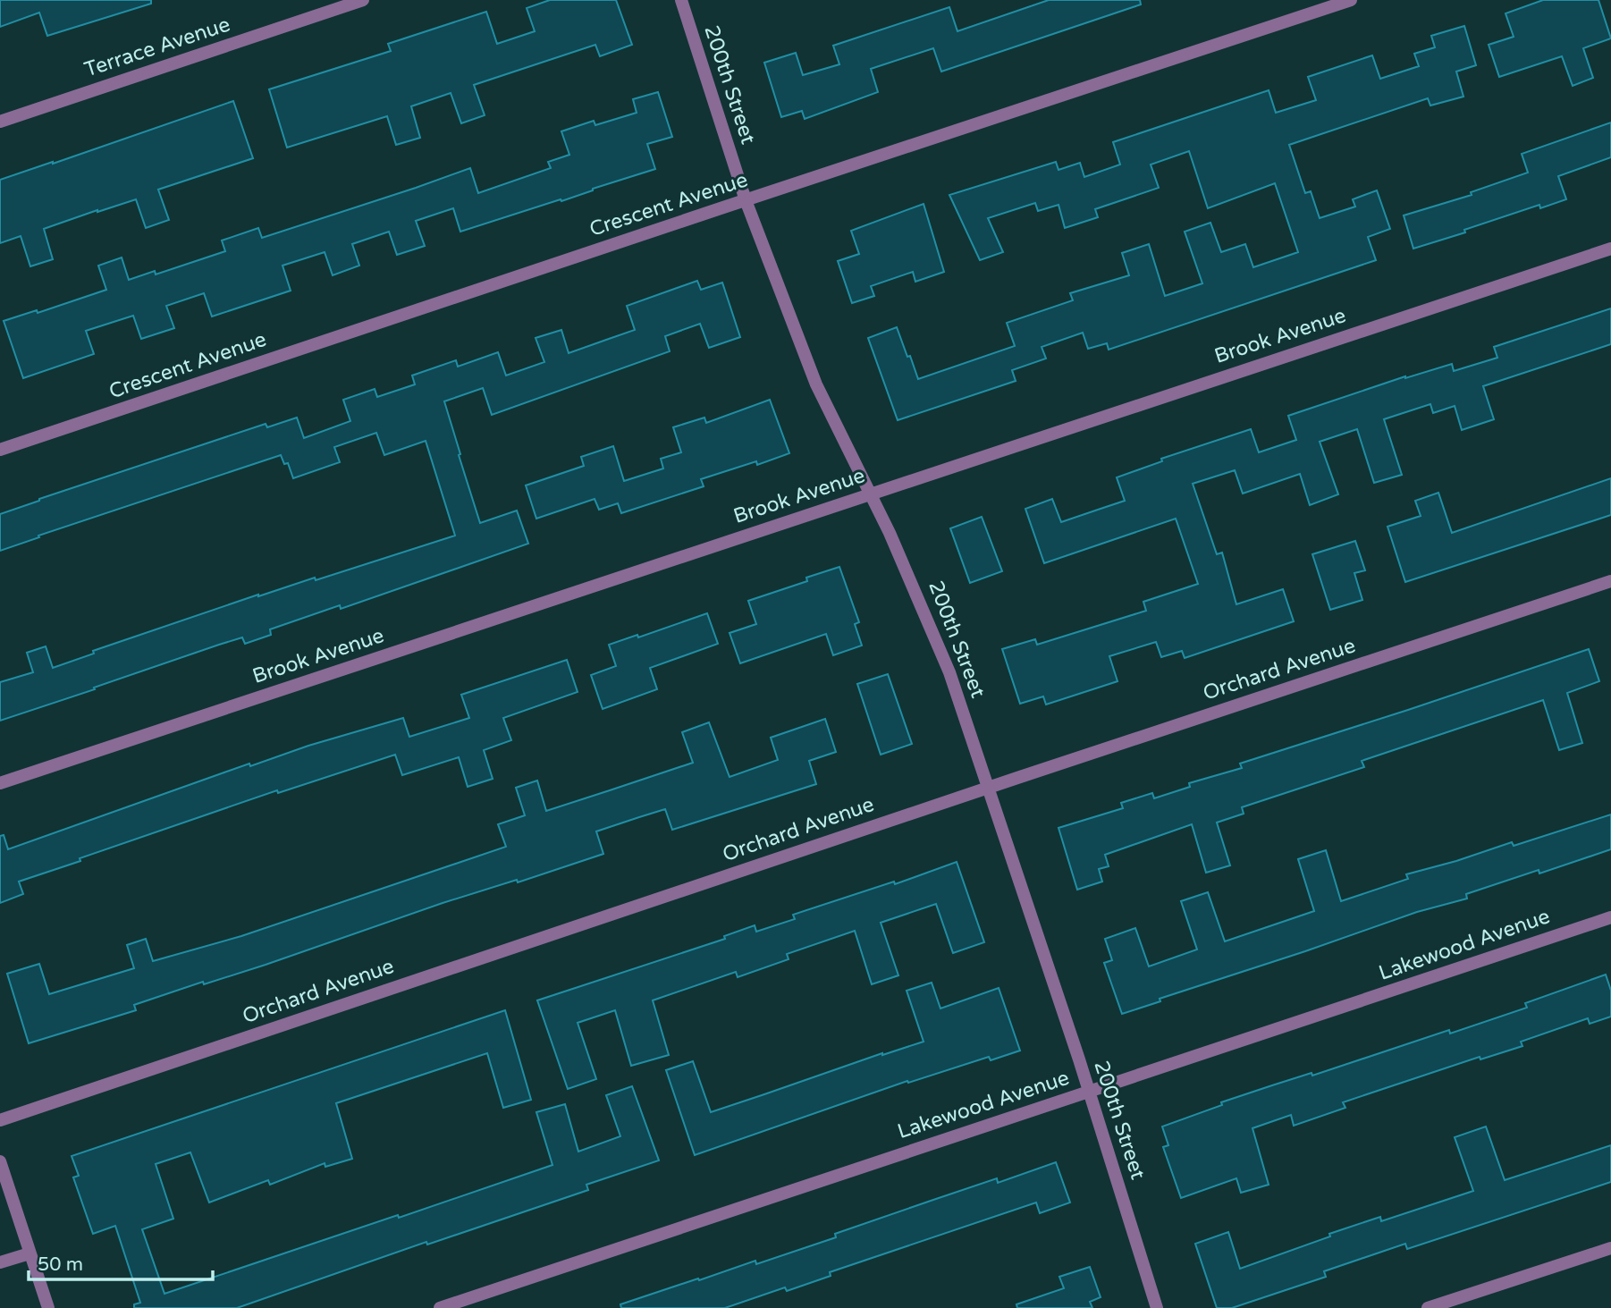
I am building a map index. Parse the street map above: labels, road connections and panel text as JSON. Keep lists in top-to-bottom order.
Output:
{
  "streets": {
    "street": [
      "Terrace Avenue",
      "200th Street",
      "Crescent Avenue",
      "Brook Avenue",
      "Orchard Avenue",
      "Lakewood Avenue"
    ]
  },
  "crossings": [
    ["200th Street", "Crescent Avenue"],
    ["200th Street", "Brook Avenue"],
    ["200th Street", "Orchard Avenue"],
    ["200th Street", "Lakewood Avenue"]
  ],
  "scale_bar": "50 m"
}
